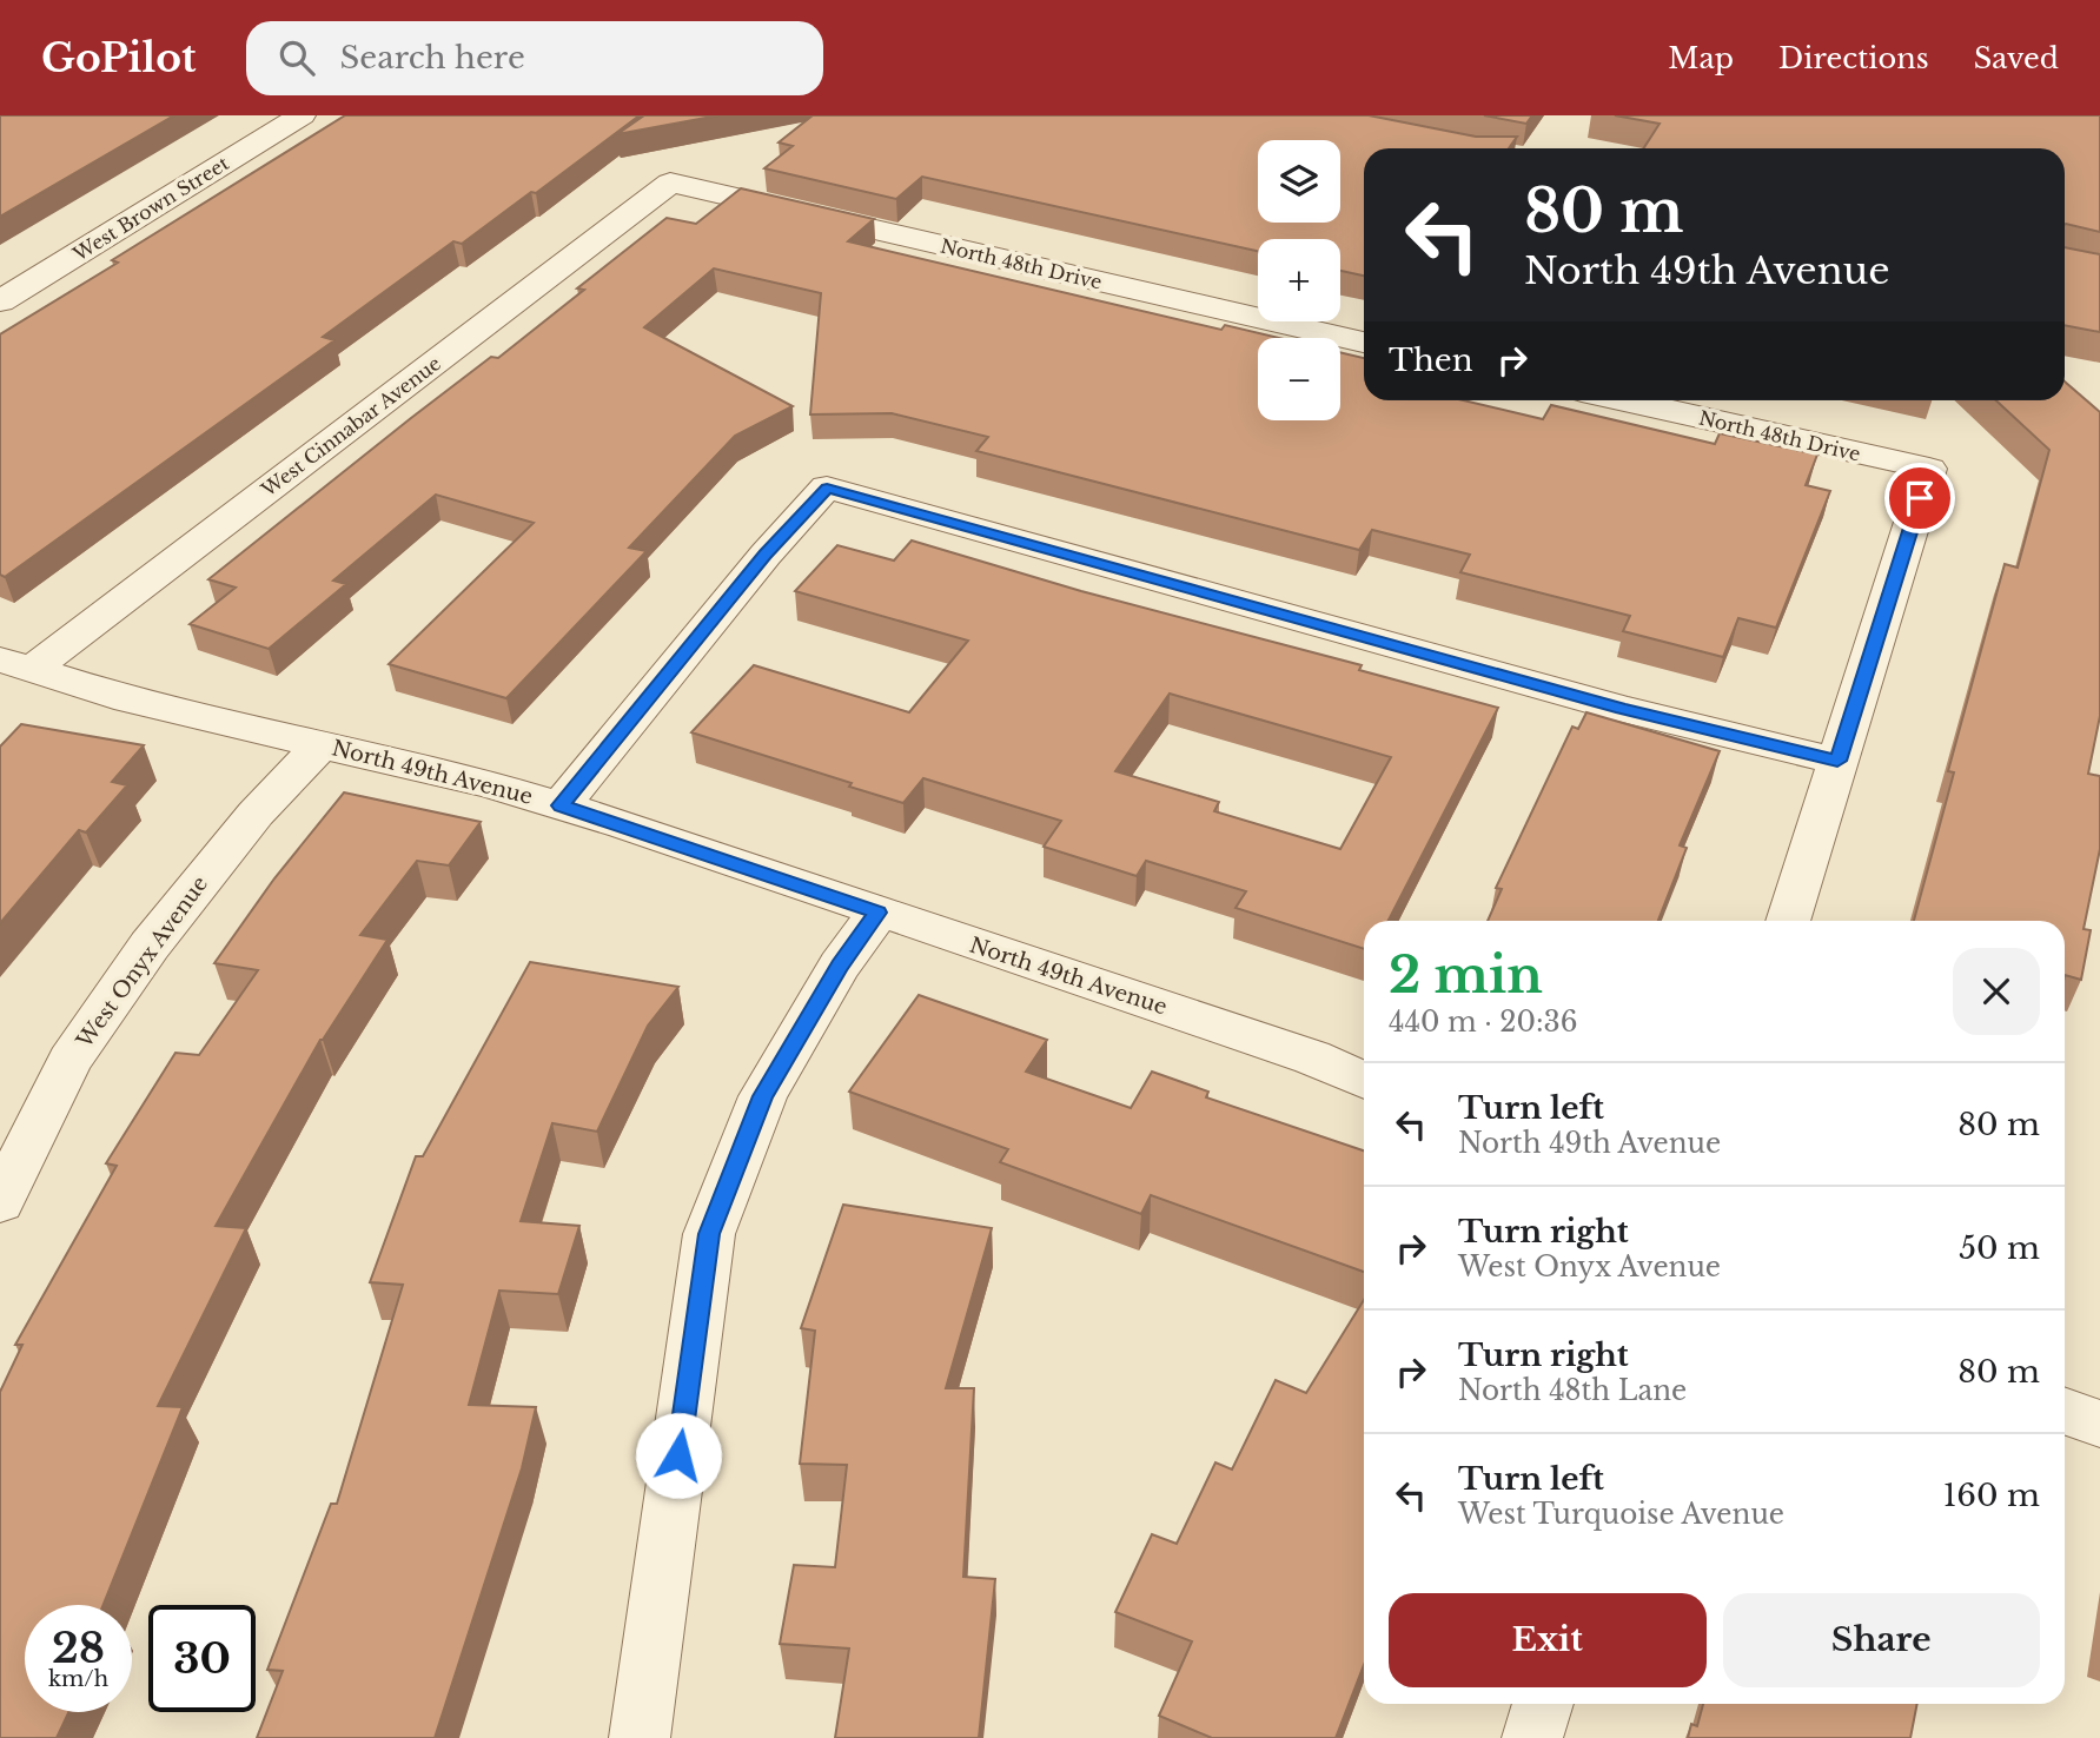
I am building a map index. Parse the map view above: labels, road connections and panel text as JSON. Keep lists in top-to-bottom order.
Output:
{
  "streets": {
    "street": [
      "West Brown Street",
      "North 48th Drive",
      "West Cinnabar Avenue",
      "North 49th Avenue",
      "West Onyx Avenue"
    ]
  },
  "crossings": [
    ["North 48th Drive", "West Cinnabar Avenue"],
    ["West Cinnabar Avenue", "North 49th Avenue"],
    ["North 49th Avenue", "West Onyx Avenue"]
  ],
  "page": {
    "header": "GoPilot",
    "search": "Search here",
    "nav": ["Map", "Directions", "Saved"],
    "map_buttons": ["+", "−"],
    "turn": ["80 m", "North 49th Avenue"],
    "then": "Then",
    "heading": ["2 min", "440 m · 20:36"],
    "list": [
      {
        "name": "Turn left",
        "note": "North 49th Avenue",
        "value": "80 m"
      },
      {
        "name": "Turn right",
        "note": "West Onyx Avenue",
        "value": "50 m"
      },
      {
        "name": "Turn right",
        "note": "North 48th Lane",
        "value": "80 m"
      },
      {
        "name": "Turn left",
        "note": "West Turquoise Avenue",
        "value": "160 m"
      }
    ],
    "buttons": ["Exit", "Share"],
    "speed": "28 km/h",
    "limit": "30"
  }
}
